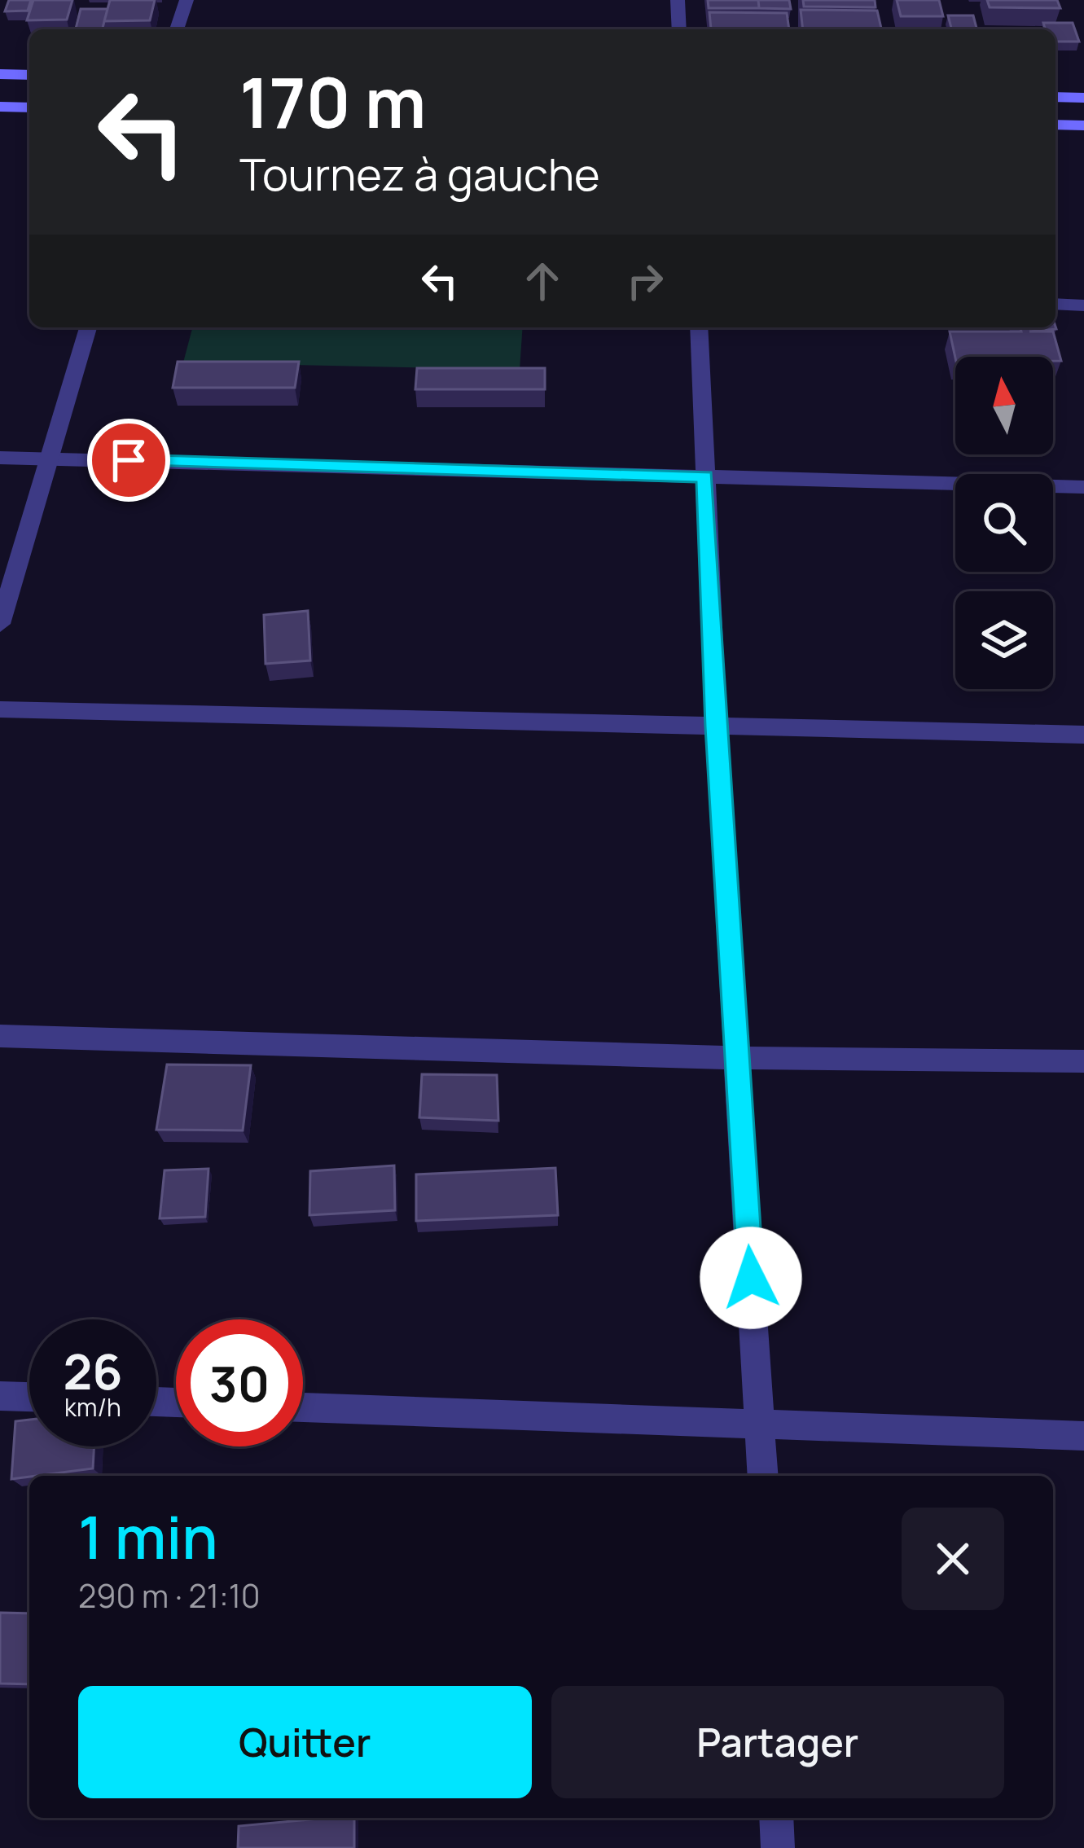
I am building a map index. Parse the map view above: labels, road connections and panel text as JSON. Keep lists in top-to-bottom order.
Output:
{
  "north": "top",
  "page": {
    "turn": ["170 m", "Tournez à gauche"],
    "speed": "26 km/h",
    "limit": "30",
    "heading": ["1 min", "290 m · 21:10"],
    "buttons": ["Quitter", "Partager"]
  }
}
